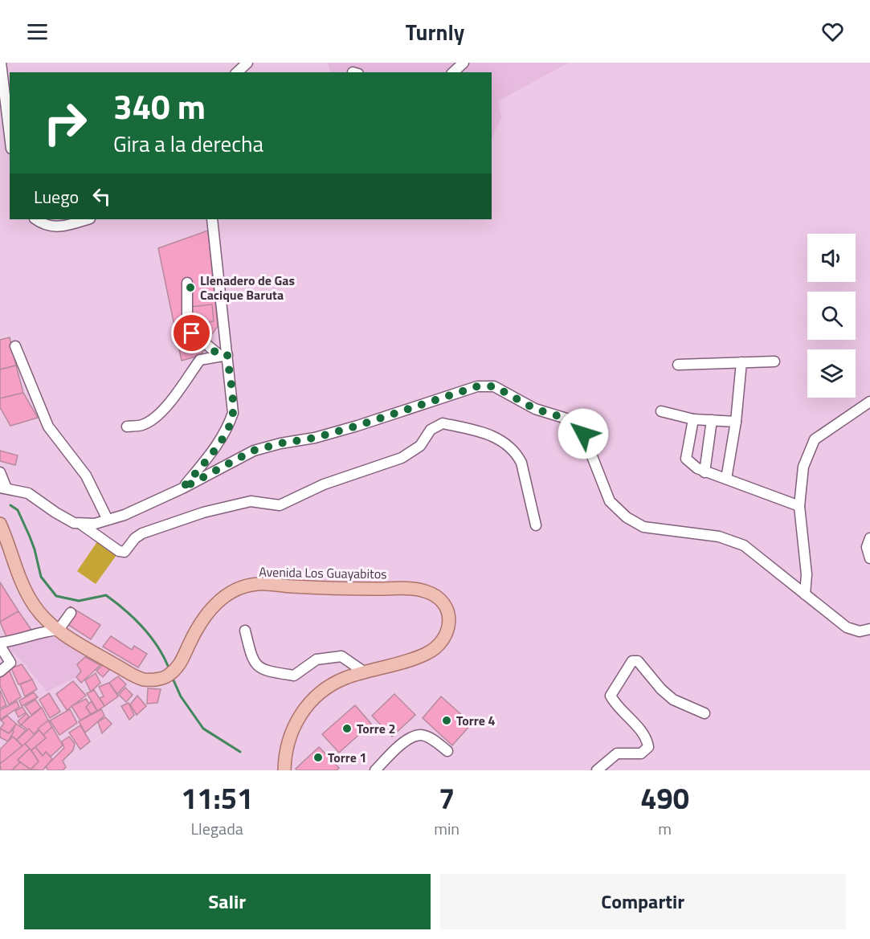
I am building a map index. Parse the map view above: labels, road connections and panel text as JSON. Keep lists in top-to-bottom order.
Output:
{
  "streets": {
    "main road": ["Avenida Los Guayabitos"]
  },
  "places": [
    "Llenadero de Gas Cacique Baruta",
    "Torre 4",
    "Torre 2",
    "Torre 1"
  ],
  "page": {
    "header": "Turnly",
    "turn": ["340 m", "Gira a la derecha"],
    "then": "Luego",
    "eta": [
      "11:51",
      "Llegada",
      "7",
      "min",
      "490",
      "m"
    ],
    "buttons": ["Salir", "Compartir"]
  }
}
